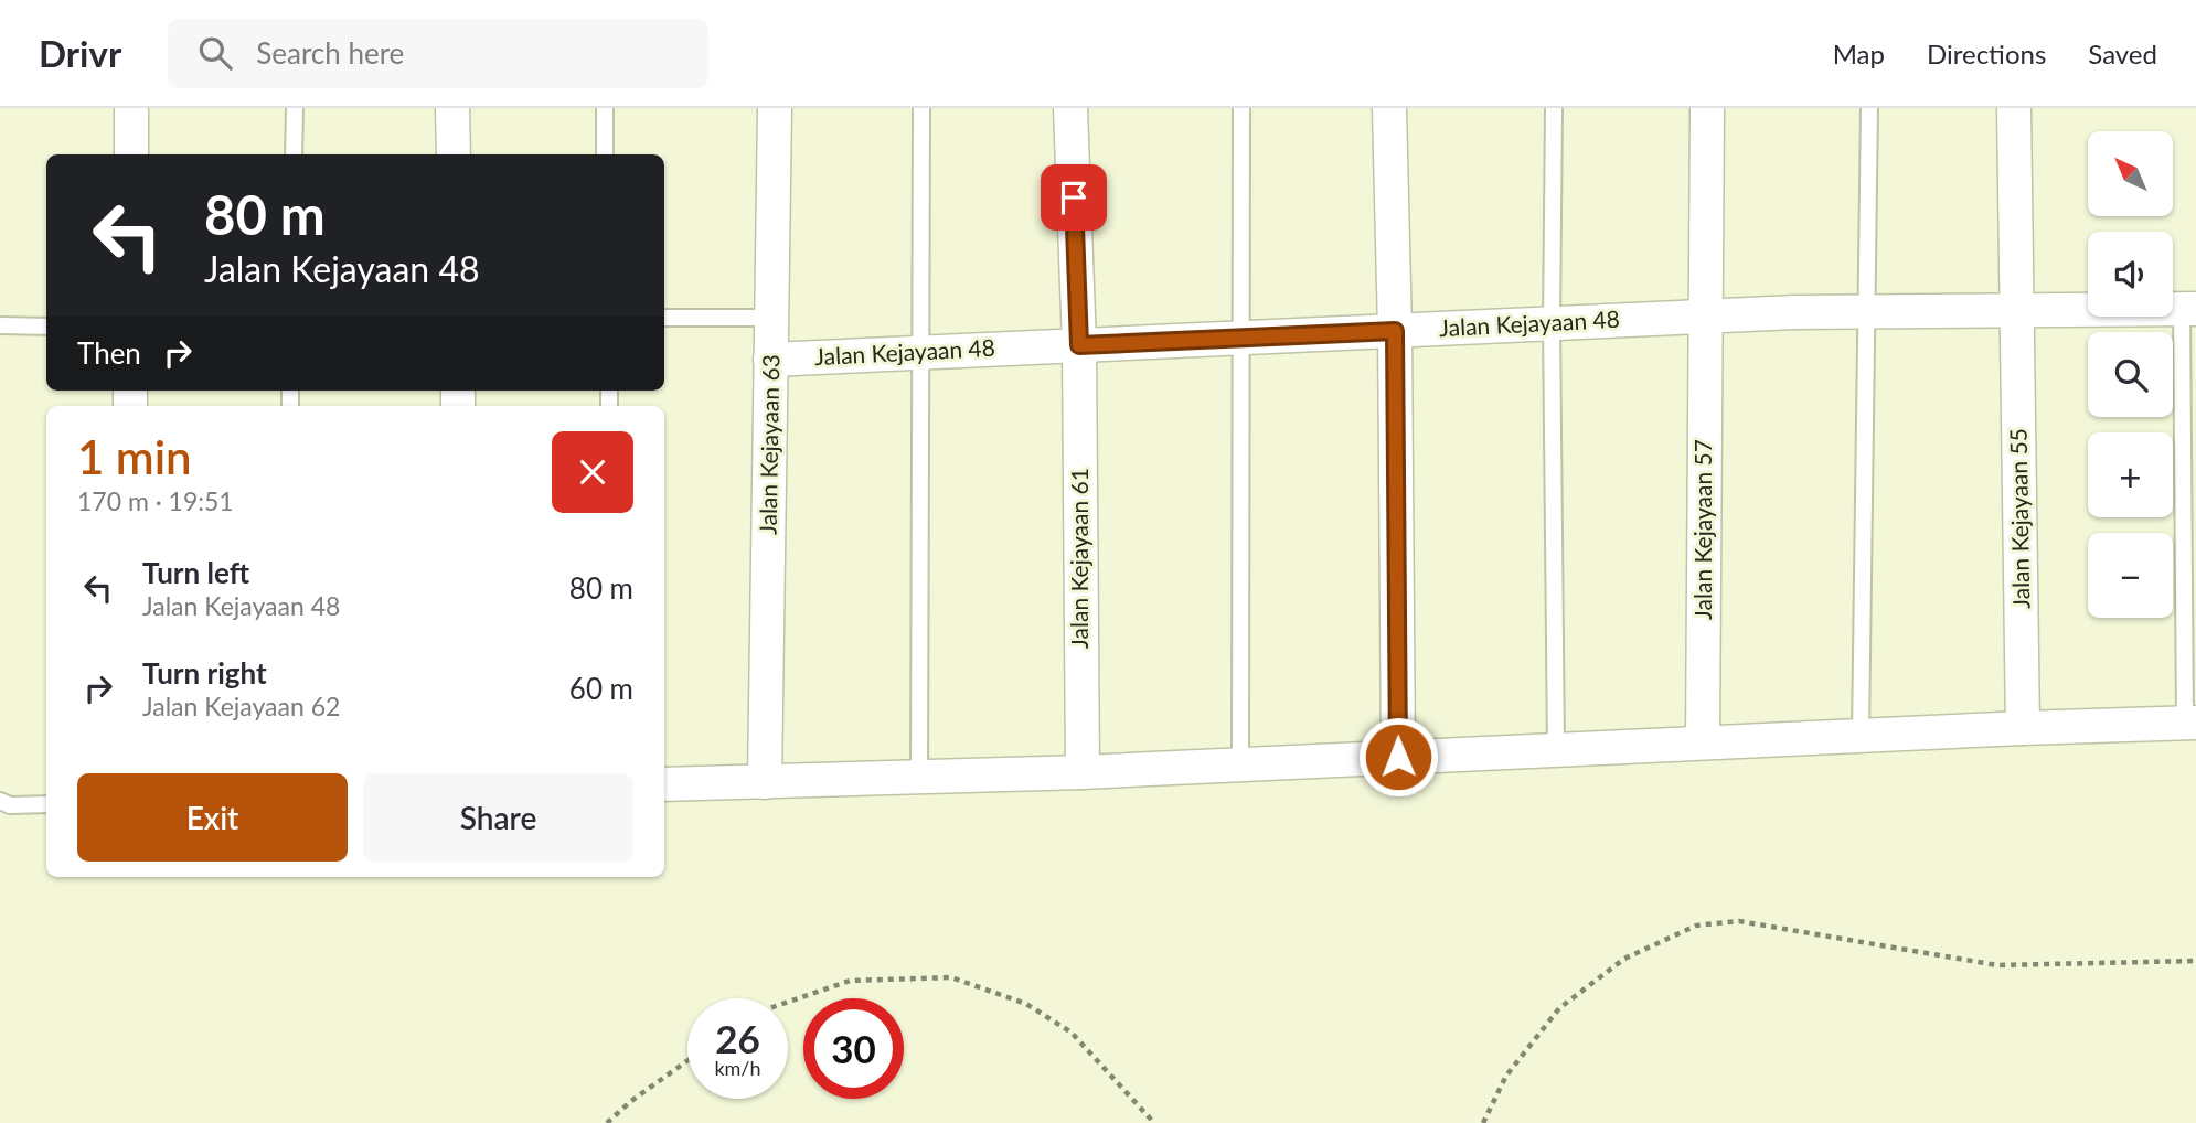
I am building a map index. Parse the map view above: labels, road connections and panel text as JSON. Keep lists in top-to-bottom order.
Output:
{
  "streets": {
    "street": [
      "Jalan Kejayaan 48",
      "Jalan Kejayaan 63",
      "Jalan Kejayaan 55",
      "Jalan Kejayaan 57",
      "Jalan Kejayaan 61"
    ]
  },
  "crossings": [
    ["Jalan Kejayaan 48", "Jalan Kejayaan 63"],
    ["Jalan Kejayaan 48", "Jalan Kejayaan 55"],
    ["Jalan Kejayaan 48", "Jalan Kejayaan 57"],
    ["Jalan Kejayaan 48", "Jalan Kejayaan 61"]
  ],
  "north": "top left",
  "page": {
    "header": "Drivr",
    "search": "Search here",
    "nav": ["Map", "Directions", "Saved"],
    "map_buttons": ["+", "−"],
    "turn": ["80 m", "Jalan Kejayaan 48"],
    "then": "Then",
    "heading": ["1 min", "170 m · 19:51"],
    "list": [
      {
        "name": "Turn left",
        "note": "Jalan Kejayaan 48",
        "value": "80 m"
      },
      {
        "name": "Turn right",
        "note": "Jalan Kejayaan 62",
        "value": "60 m"
      }
    ],
    "buttons": ["Exit", "Share"],
    "speed": "26 km/h",
    "limit": "30"
  }
}
